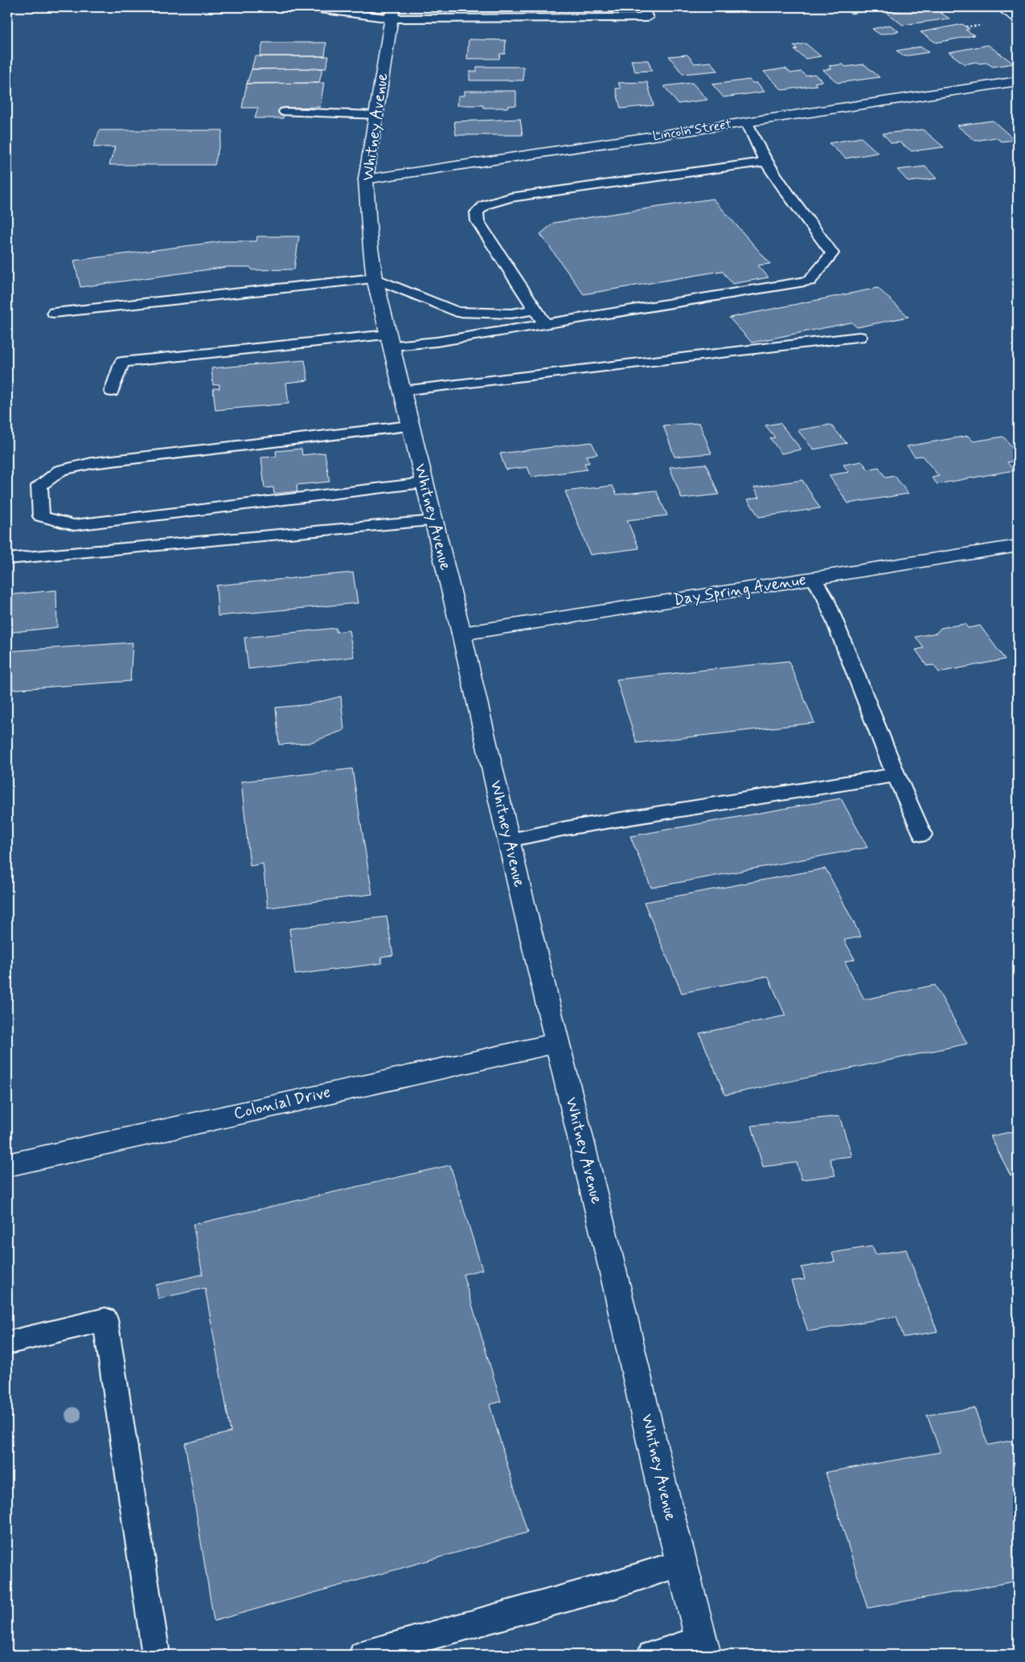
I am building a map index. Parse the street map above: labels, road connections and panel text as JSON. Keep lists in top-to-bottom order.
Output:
{
  "streets": {
    "main road": [
      "Whitney Avenue",
      "Lincoln Street",
      "Day Spring Avenue",
      "Colonial Drive"
    ]
  },
  "crossings": [
    ["Whitney Avenue", "Lincoln Street"],
    ["Whitney Avenue", "Day Spring Avenue"],
    ["Whitney Avenue", "Colonial Drive"]
  ]
}
